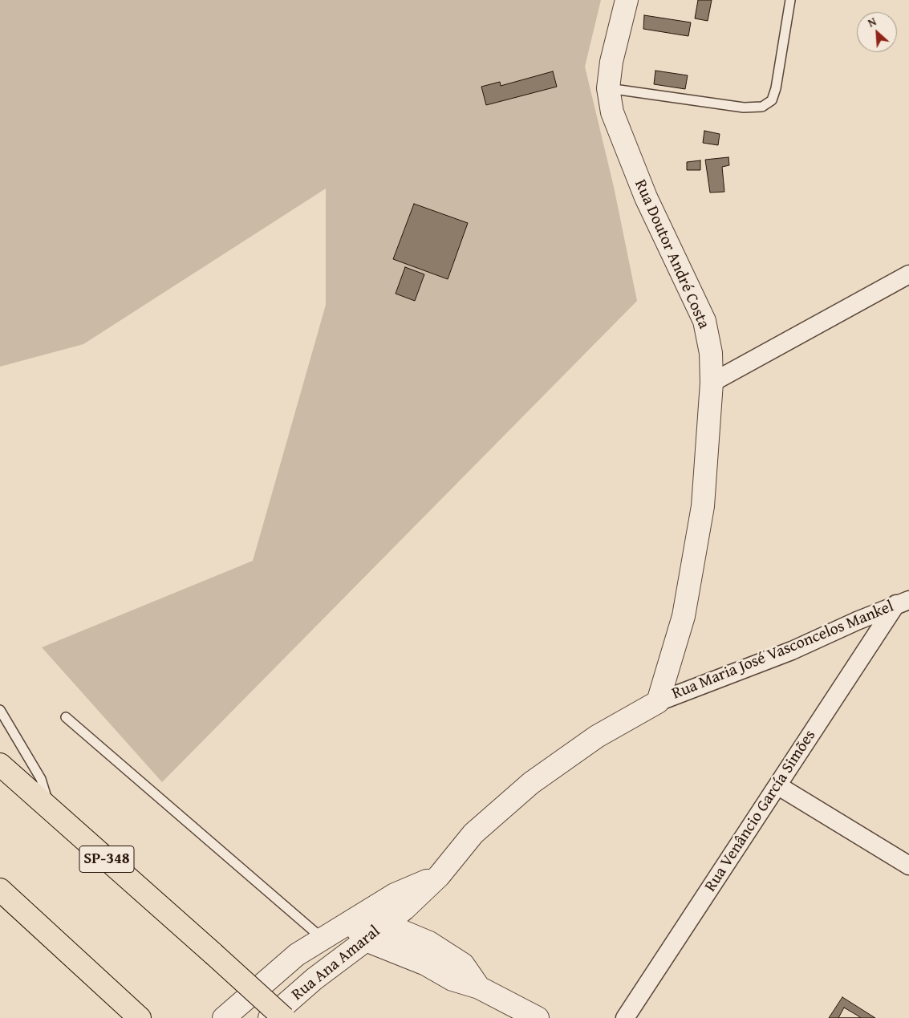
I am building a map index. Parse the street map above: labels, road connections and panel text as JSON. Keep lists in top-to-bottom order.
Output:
{
  "streets": {
    "highway": ["SP-348"],
    "street": [
      "Rua Doutor André Costa",
      "Rua Maria José Vasconcelos Mankel",
      "Rua Venâncio García Simões",
      "Rua Ana Amaral"
    ]
  },
  "crossings": [
    ["Rua Doutor André Costa", "Rua Maria José Vasconcelos Mankel"],
    ["Rua Maria José Vasconcelos Mankel", "Rua Venâncio García Simões"]
  ],
  "north": "top left"
}
